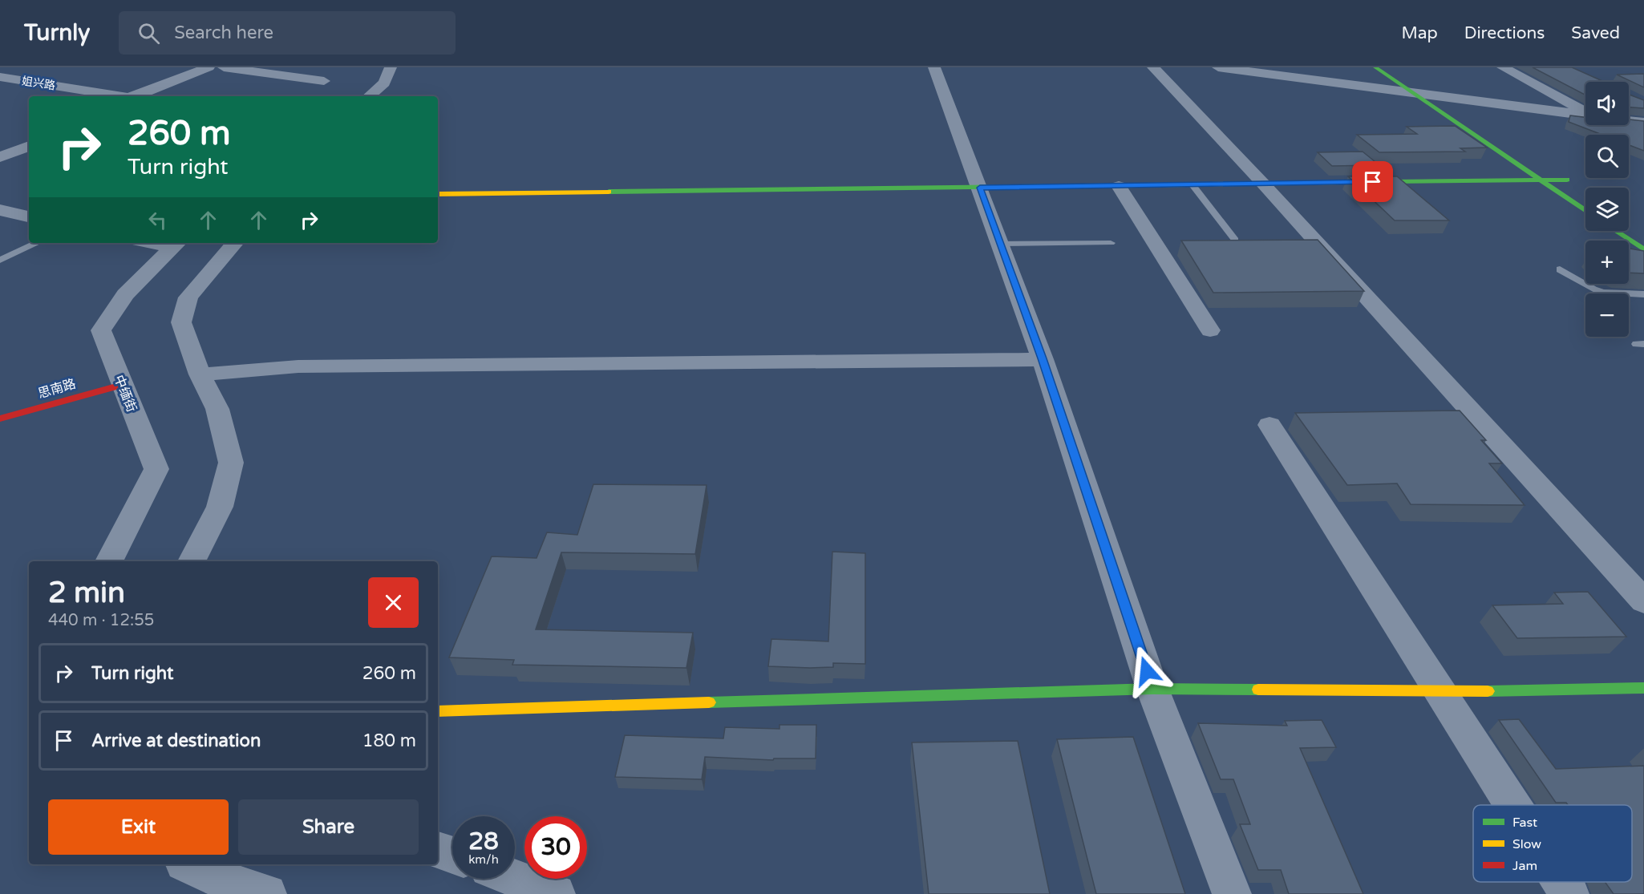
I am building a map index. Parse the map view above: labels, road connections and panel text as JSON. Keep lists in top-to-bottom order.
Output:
{
  "streets": {
    "street": ["姐兴路", "思南路", "中缅街"]
  },
  "crossings": [
    ["思南路", "中缅街"]
  ],
  "legend": ["Fast", "Slow", "Jam"],
  "page": {
    "header": "Turnly",
    "search": "Search here",
    "nav": ["Map", "Directions", "Saved"],
    "map_buttons": ["+", "−"],
    "turn": ["260 m", "Turn right"],
    "heading": ["2 min", "440 m · 12:55"],
    "list": [
      {
        "name": "Turn right",
        "value": "260 m"
      },
      {
        "name": "Arrive at destination",
        "value": "180 m"
      }
    ],
    "buttons": ["Exit", "Share"],
    "speed": "28 km/h",
    "limit": "30"
  }
}
